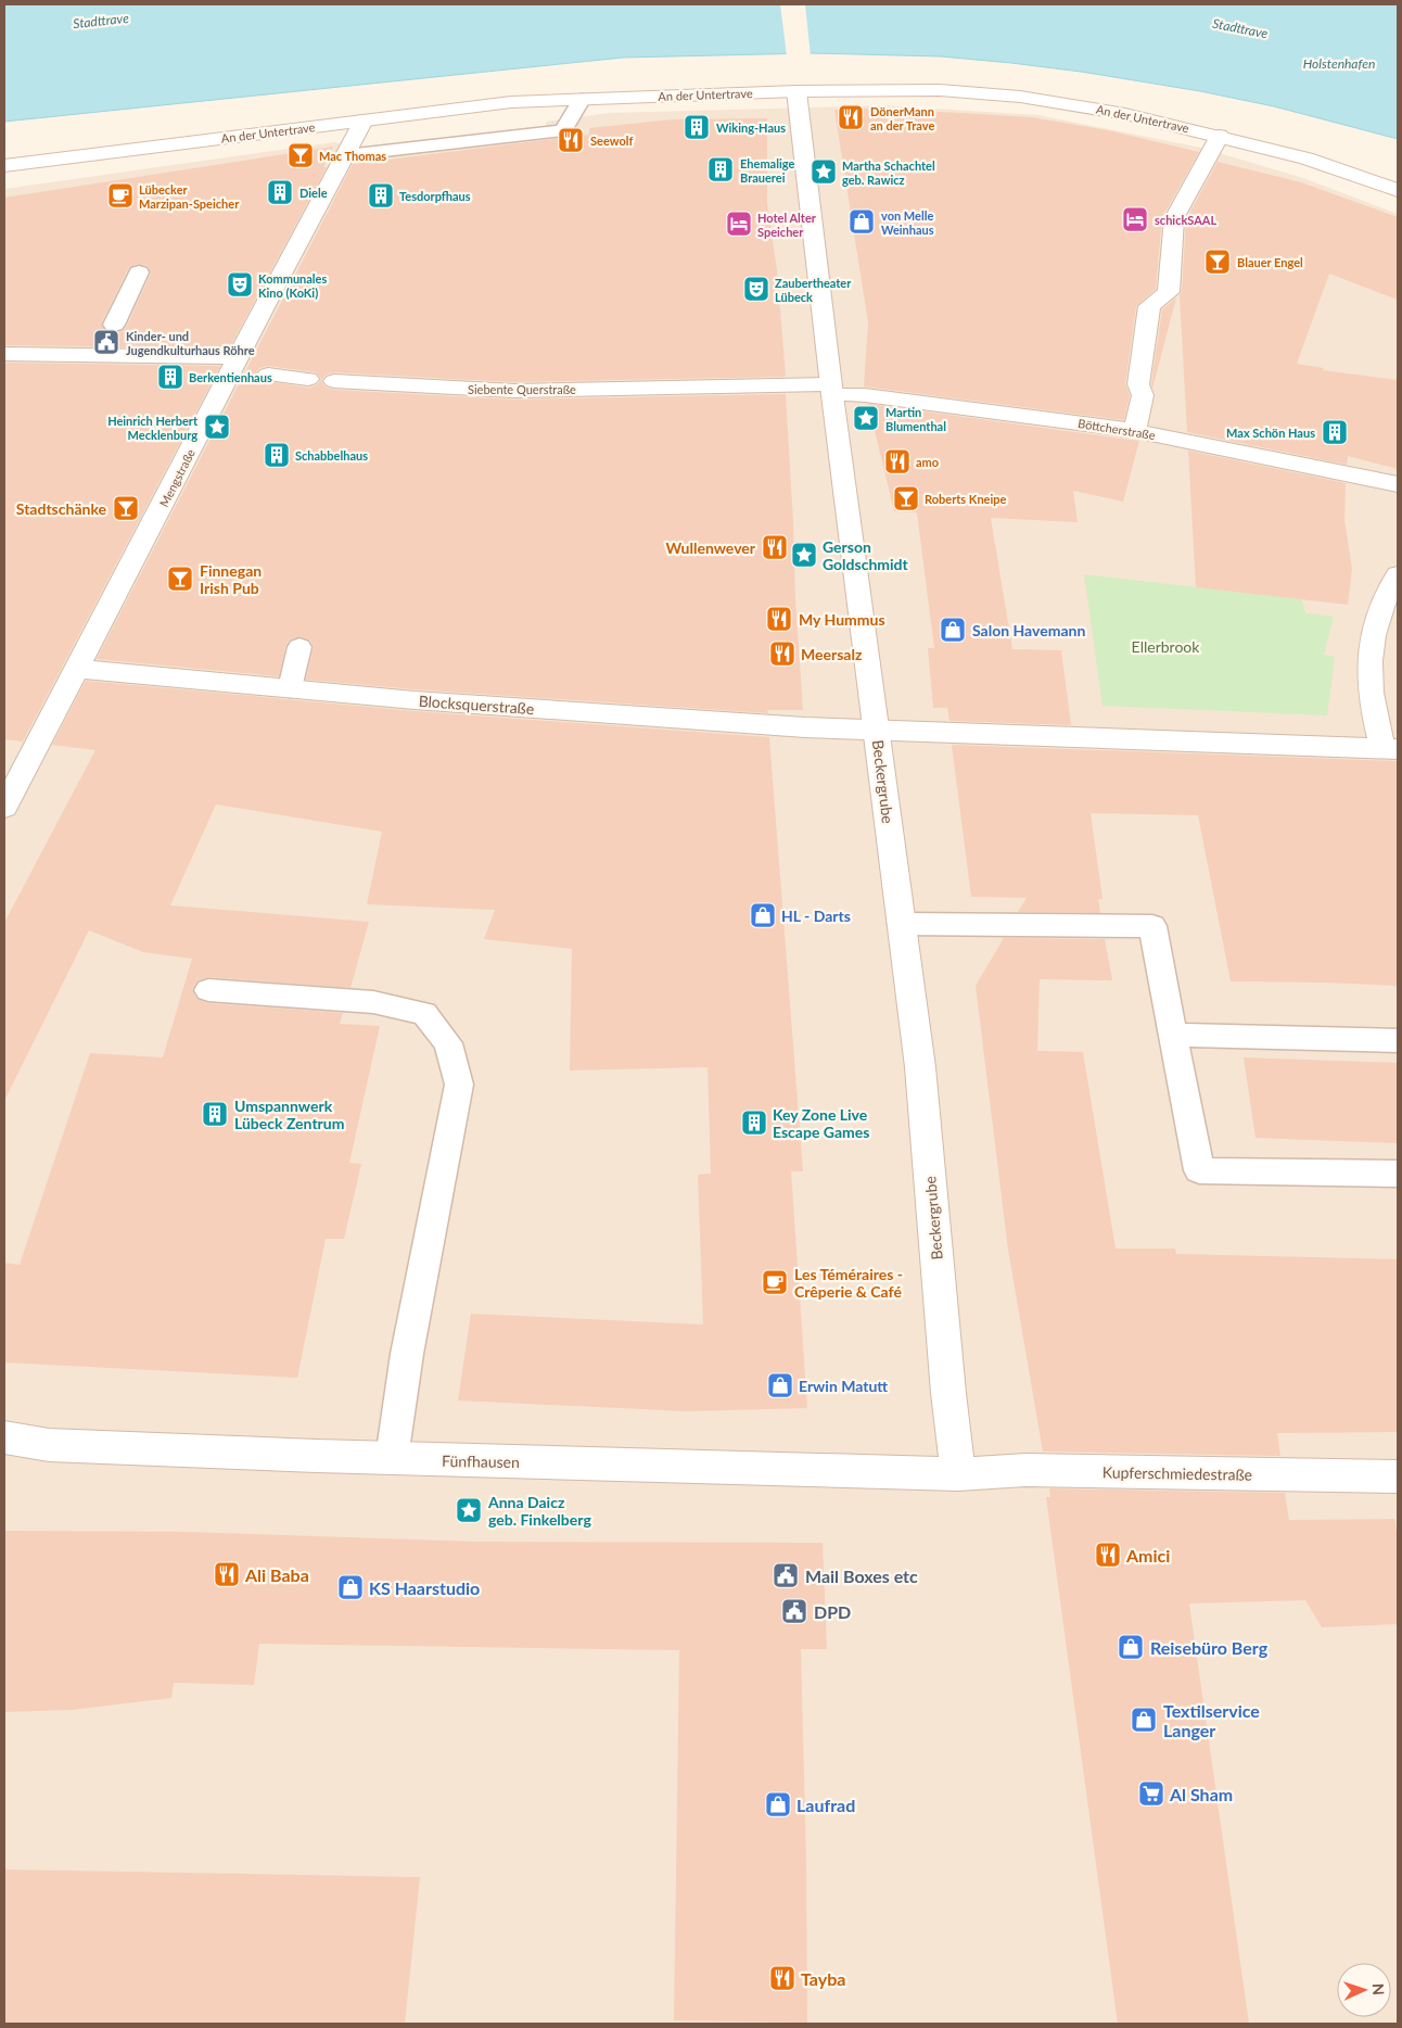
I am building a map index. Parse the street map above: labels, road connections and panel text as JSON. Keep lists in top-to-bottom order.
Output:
{
  "streets": {
    "street": [
      "An der Untertrave",
      "Siebente Querstraße",
      "Böttcherstraße",
      "Mengstraße",
      "Blocksquerstraße",
      "Beckergrube",
      "Fünfhausen",
      "Kupferschmiedestraße"
    ]
  },
  "crossings": [
    ["An der Untertrave", "Mengstraße"],
    ["An der Untertrave", "Beckergrube"],
    ["Siebente Querstraße", "Böttcherstraße"],
    ["Siebente Querstraße", "Mengstraße"],
    ["Siebente Querstraße", "Beckergrube"],
    ["Böttcherstraße", "Beckergrube"],
    ["Mengstraße", "Blocksquerstraße"],
    ["Blocksquerstraße", "Beckergrube"],
    ["Beckergrube", "Fünfhausen"],
    ["Beckergrube", "Kupferschmiedestraße"],
    ["Fünfhausen", "Kupferschmiedestraße"]
  ],
  "water": ["Stadttrave", "Holstenhafen"],
  "parks": ["Ellerbrook"],
  "places": {
    "restaurant": [
      "DönerMann an der Trave",
      "Seewolf",
      "amo",
      "Wullenwever",
      "My Hummus",
      "Meersalz",
      "Amici",
      "Ali Baba",
      "Tayba"
    ],
    "building": [
      "Wiking-Haus",
      "Ehemalige Brauerei",
      "Diele",
      "Tesdorpfhaus",
      "Berkentienhaus",
      "Max Schön Haus",
      "Schabbelhaus",
      "Umspannwerk Lübeck Zentrum",
      "Key Zone Live Escape Games"
    ],
    "bar": [
      "Mac Thomas",
      "Blauer Engel",
      "Roberts Kneipe",
      "Stadtschänke",
      "Finnegan Irish Pub"
    ],
    "place": [
      "Martha Schachtel geb. Rawicz",
      "Martin Blumenthal",
      "Heinrich Herbert Mecklenburg",
      "Gerson Goldschmidt",
      "Anna Daicz geb. Finkelberg"
    ],
    "cafe": ["Lübecker Marzipan-Speicher", "Les Téméraires - Crêperie & Café"],
    "hotel": ["schickSAAL", "Hotel Alter Speicher"],
    "shop": [
      "von Melle Weinhaus",
      "Salon Havemann",
      "HL - Darts",
      "Erwin Matutt",
      "KS Haarstudio",
      "Reisebüro Berg",
      "Textilservice Langer",
      "Laufrad"
    ],
    "theatre": ["Kommunales Kino (KoKi)", "Zaubertheater Lübeck"],
    "public building": ["Kinder- und Jugendkulturhaus Röhre", "Mail Boxes etc", "DPD"],
    "supermarket": ["Al Sham"]
  },
  "north": "right"
}
